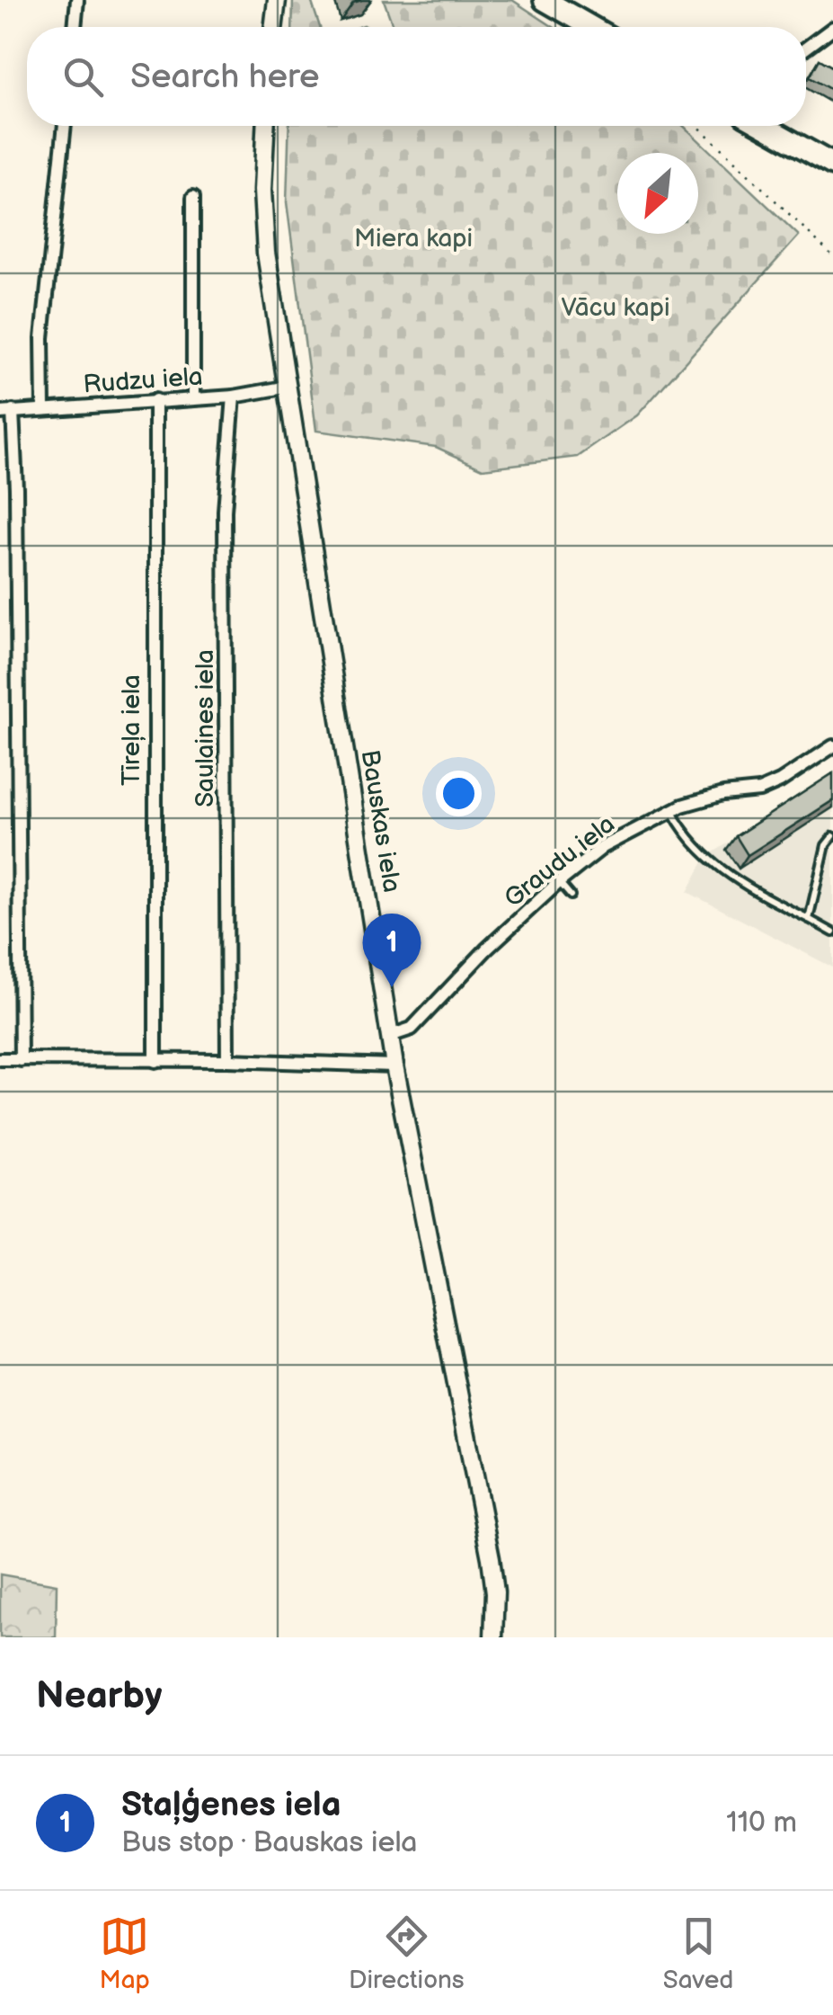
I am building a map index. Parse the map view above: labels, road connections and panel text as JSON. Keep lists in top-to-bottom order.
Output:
{
  "streets": {
    "street": [
      "Rudzu iela",
      "Saulaines iela",
      "Tīreļa iela",
      "Bauskas iela",
      "Graudu iela"
    ]
  },
  "crossings": [
    ["Rudzu iela", "Saulaines iela"],
    ["Rudzu iela", "Tīreļa iela"],
    ["Rudzu iela", "Bauskas iela"],
    ["Bauskas iela", "Graudu iela"]
  ],
  "parks": ["Miera kapi", "Vācu kapi"],
  "north": "bottom left",
  "page": {
    "search": "Search here",
    "pins": "1",
    "heading": "Nearby",
    "list": [
      {
        "mark": "1",
        "name": "Staļģenes iela",
        "note": "Bus stop · Bauskas iela",
        "value": "110 m"
      }
    ],
    "nav": ["Map", "Directions", "Saved"]
  }
}
